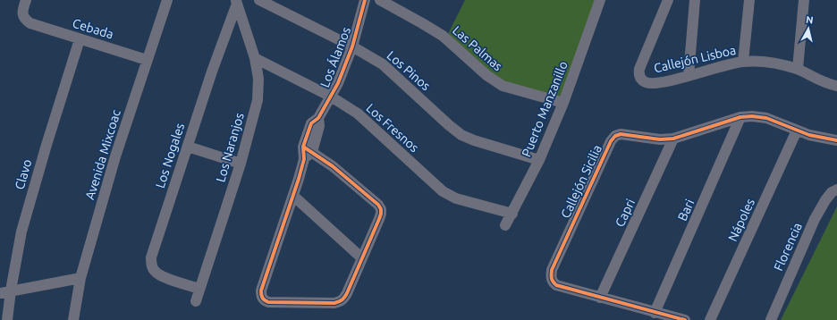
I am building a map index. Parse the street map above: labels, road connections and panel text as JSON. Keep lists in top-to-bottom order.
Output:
{
  "streets": {
    "street": [
      "Cebada",
      "Las Palmas",
      "Los Álamos",
      "Callejón Lisboa",
      "Los Pinos",
      "Puerto Manzanillo",
      "Los Fresnos",
      "Los Naranjos",
      "Avenida Mixcoac",
      "Los Nogales",
      "Clavo",
      "Callejón Sicilia",
      "Bari",
      "Capri",
      "Nápoles",
      "Florencia"
    ]
  },
  "crossings": [
    ["Cebada", "Avenida Mixcoac"],
    ["Cebada", "Clavo"],
    ["Las Palmas", "Puerto Manzanillo"],
    ["Los Álamos", "Los Pinos"],
    ["Los Álamos", "Los Fresnos"],
    ["Los Pinos", "Puerto Manzanillo"],
    ["Puerto Manzanillo", "Los Fresnos"],
    ["Los Fresnos", "Los Naranjos"],
    ["Los Naranjos", "Los Nogales"],
    ["Callejón Sicilia", "Bari"],
    ["Callejón Sicilia", "Capri"],
    ["Callejón Sicilia", "Nápoles"]
  ],
  "north": "top"
}
